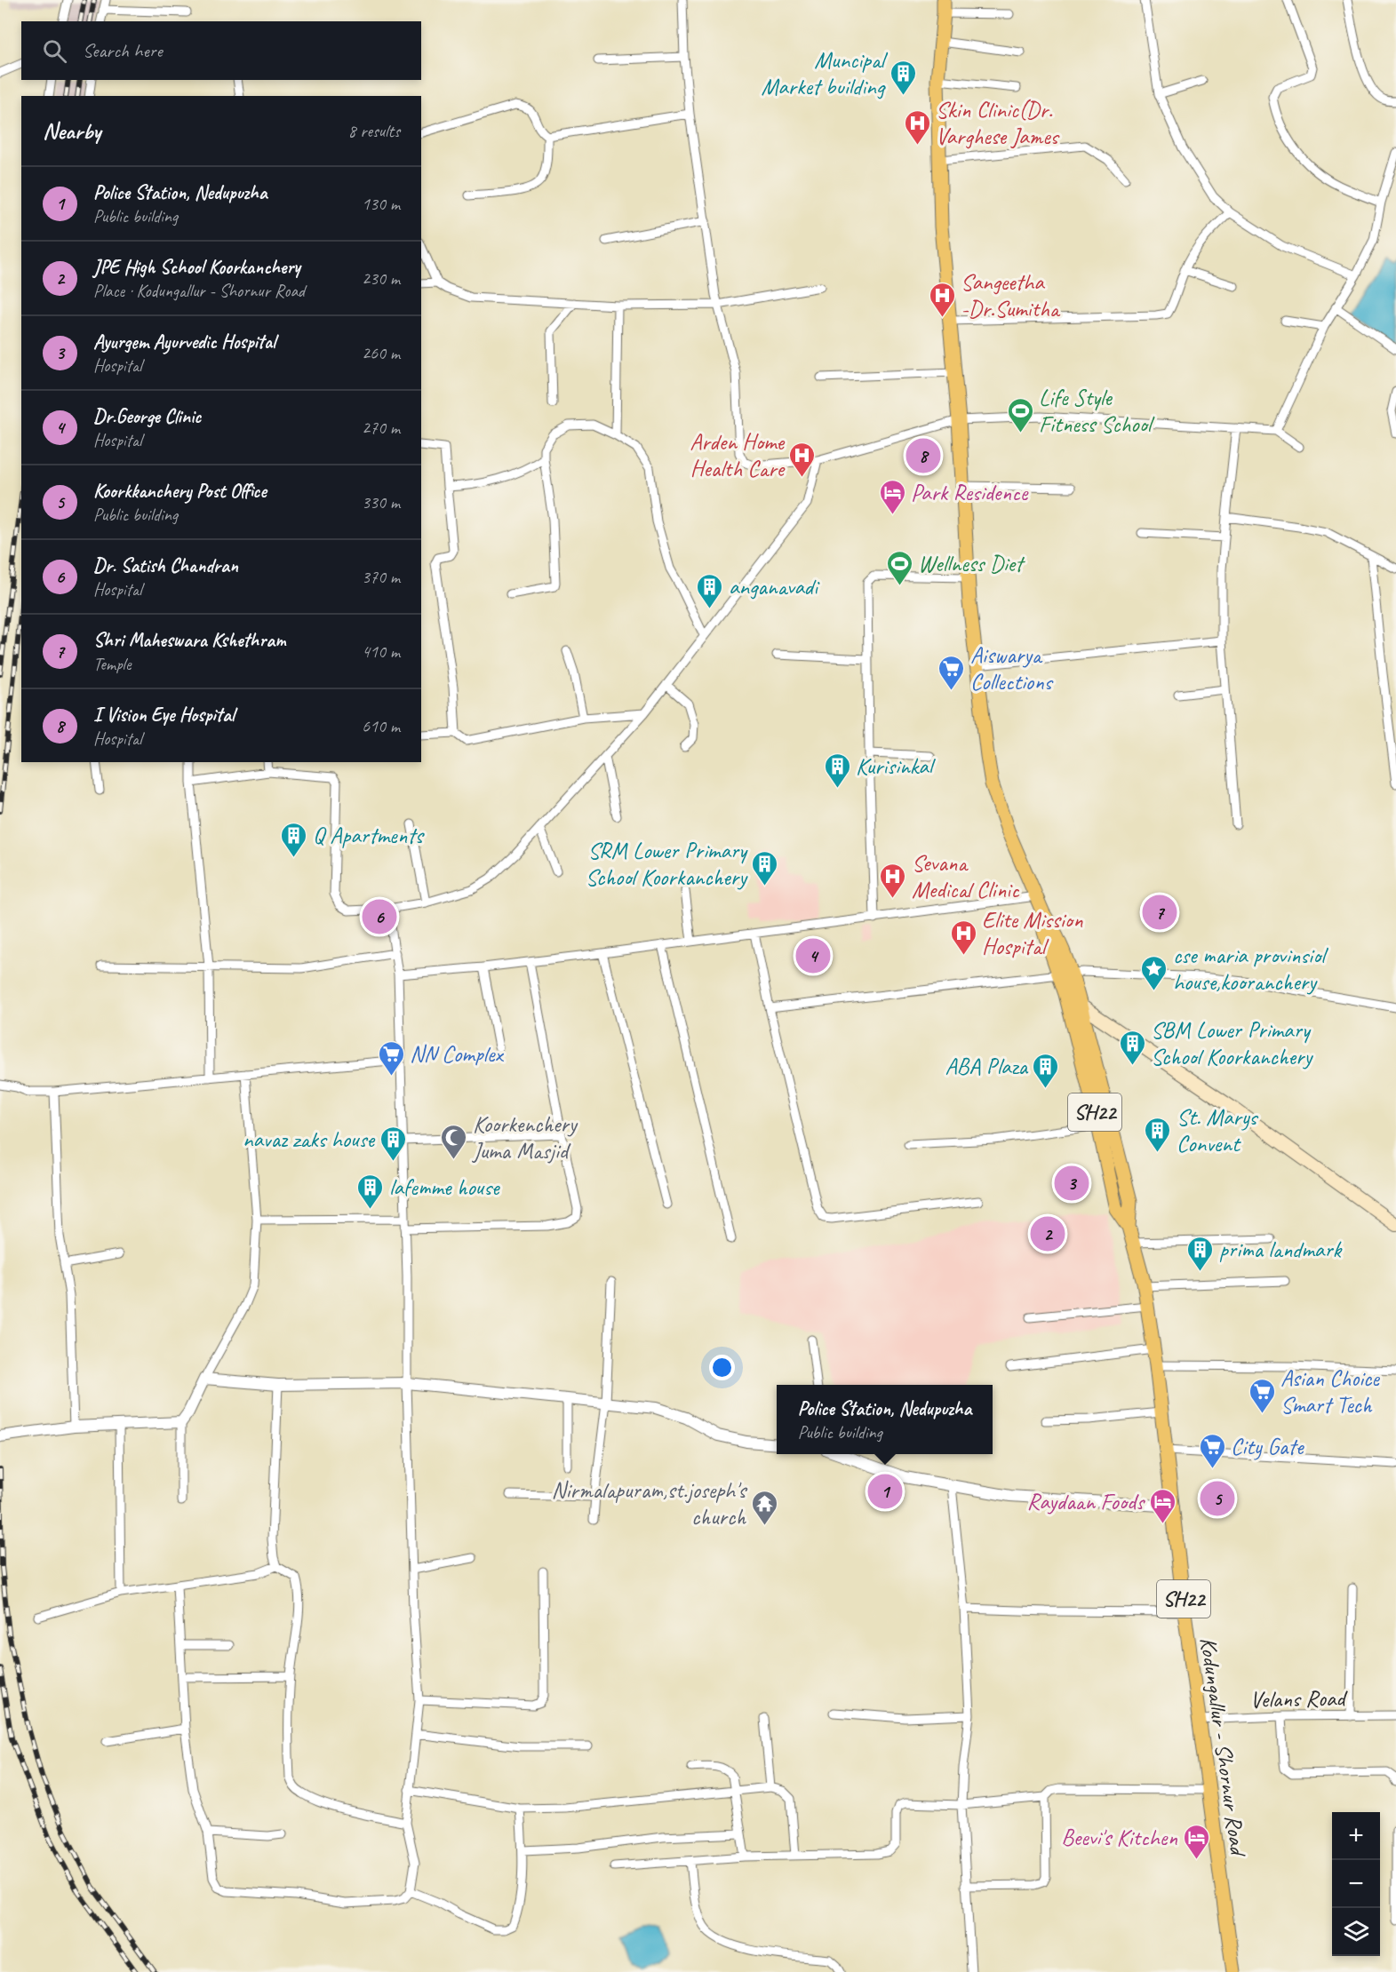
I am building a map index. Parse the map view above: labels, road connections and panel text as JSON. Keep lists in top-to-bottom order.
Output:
{
  "streets": {
    "main road": ["SH22", "Kodungallur - Shornur Road"],
    "street": ["Velans Road"]
  },
  "crossings": [
    ["Velans Road", "Kodungallur - Shornur Road"]
  ],
  "places": {
    "building": [
      "Muncipal Market building",
      "anganavadi",
      "Kurisinkal",
      "Q Apartments",
      "SRM Lower Primary School Koorkanchery",
      "SBM Lower Primary School Koorkanchery",
      "ABA Plaza",
      "St. Marys Convent",
      "navaz zaks house",
      "lafemme house",
      "prima landmark"
    ],
    "hospital": [
      "Skin Clinic(Dr. Varghese James",
      "Sangeetha -Dr.Sumitha",
      "Arden Home Health Care",
      "Sevana Medical Clinic",
      "Elite Mission Hospital"
    ],
    "sports": ["Life Style Fitness School", "Wellness Diet"],
    "hotel": ["Park Residence", "Raydaan Foods", "Beevi's Kitchen"],
    "supermarket": [
      "Aiswarya Collections",
      "NN Complex",
      "Asian Choice Smart Tech",
      "City Gate"
    ],
    "place": ["cse maria provinsiol house,kooranchery"],
    "mosque": ["Koorkenchery Juma Masjid"],
    "temple": ["Nirmalapuram,st.joseph's church"]
  },
  "page": {
    "search": "Search here",
    "heading": ["Nearby", "8 results"],
    "list": [
      {
        "mark": "1",
        "name": "Police Station, Nedupuzha",
        "note": "Public building",
        "value": "130 m"
      },
      {
        "mark": "2",
        "name": "JPE High School Koorkanchery",
        "note": "Place · Kodungallur - Shornur Road",
        "value": "230 m"
      },
      {
        "mark": "3",
        "name": "Ayurgem Ayurvedic Hospital",
        "note": "Hospital",
        "value": "260 m"
      },
      {
        "mark": "4",
        "name": "Dr.George Clinic",
        "note": "Hospital",
        "value": "270 m"
      },
      {
        "mark": "5",
        "name": "Koorkkanchery Post Office",
        "note": "Public building",
        "value": "330 m"
      },
      {
        "mark": "6",
        "name": "Dr. Satish Chandran",
        "note": "Hospital",
        "value": "370 m"
      },
      {
        "mark": "7",
        "name": "Shri Maheswara Kshethram",
        "note": "Temple",
        "value": "410 m"
      },
      {
        "mark": "8",
        "name": "I Vision Eye Hospital",
        "note": "Hospital",
        "value": "610 m"
      }
    ],
    "pins": [
      "8",
      "7",
      "6",
      "4",
      "3",
      "2",
      "1",
      "5"
    ],
    "popup": ["Police Station, Nedupuzha", "Public building"],
    "map_buttons": ["+", "−"]
  }
}
